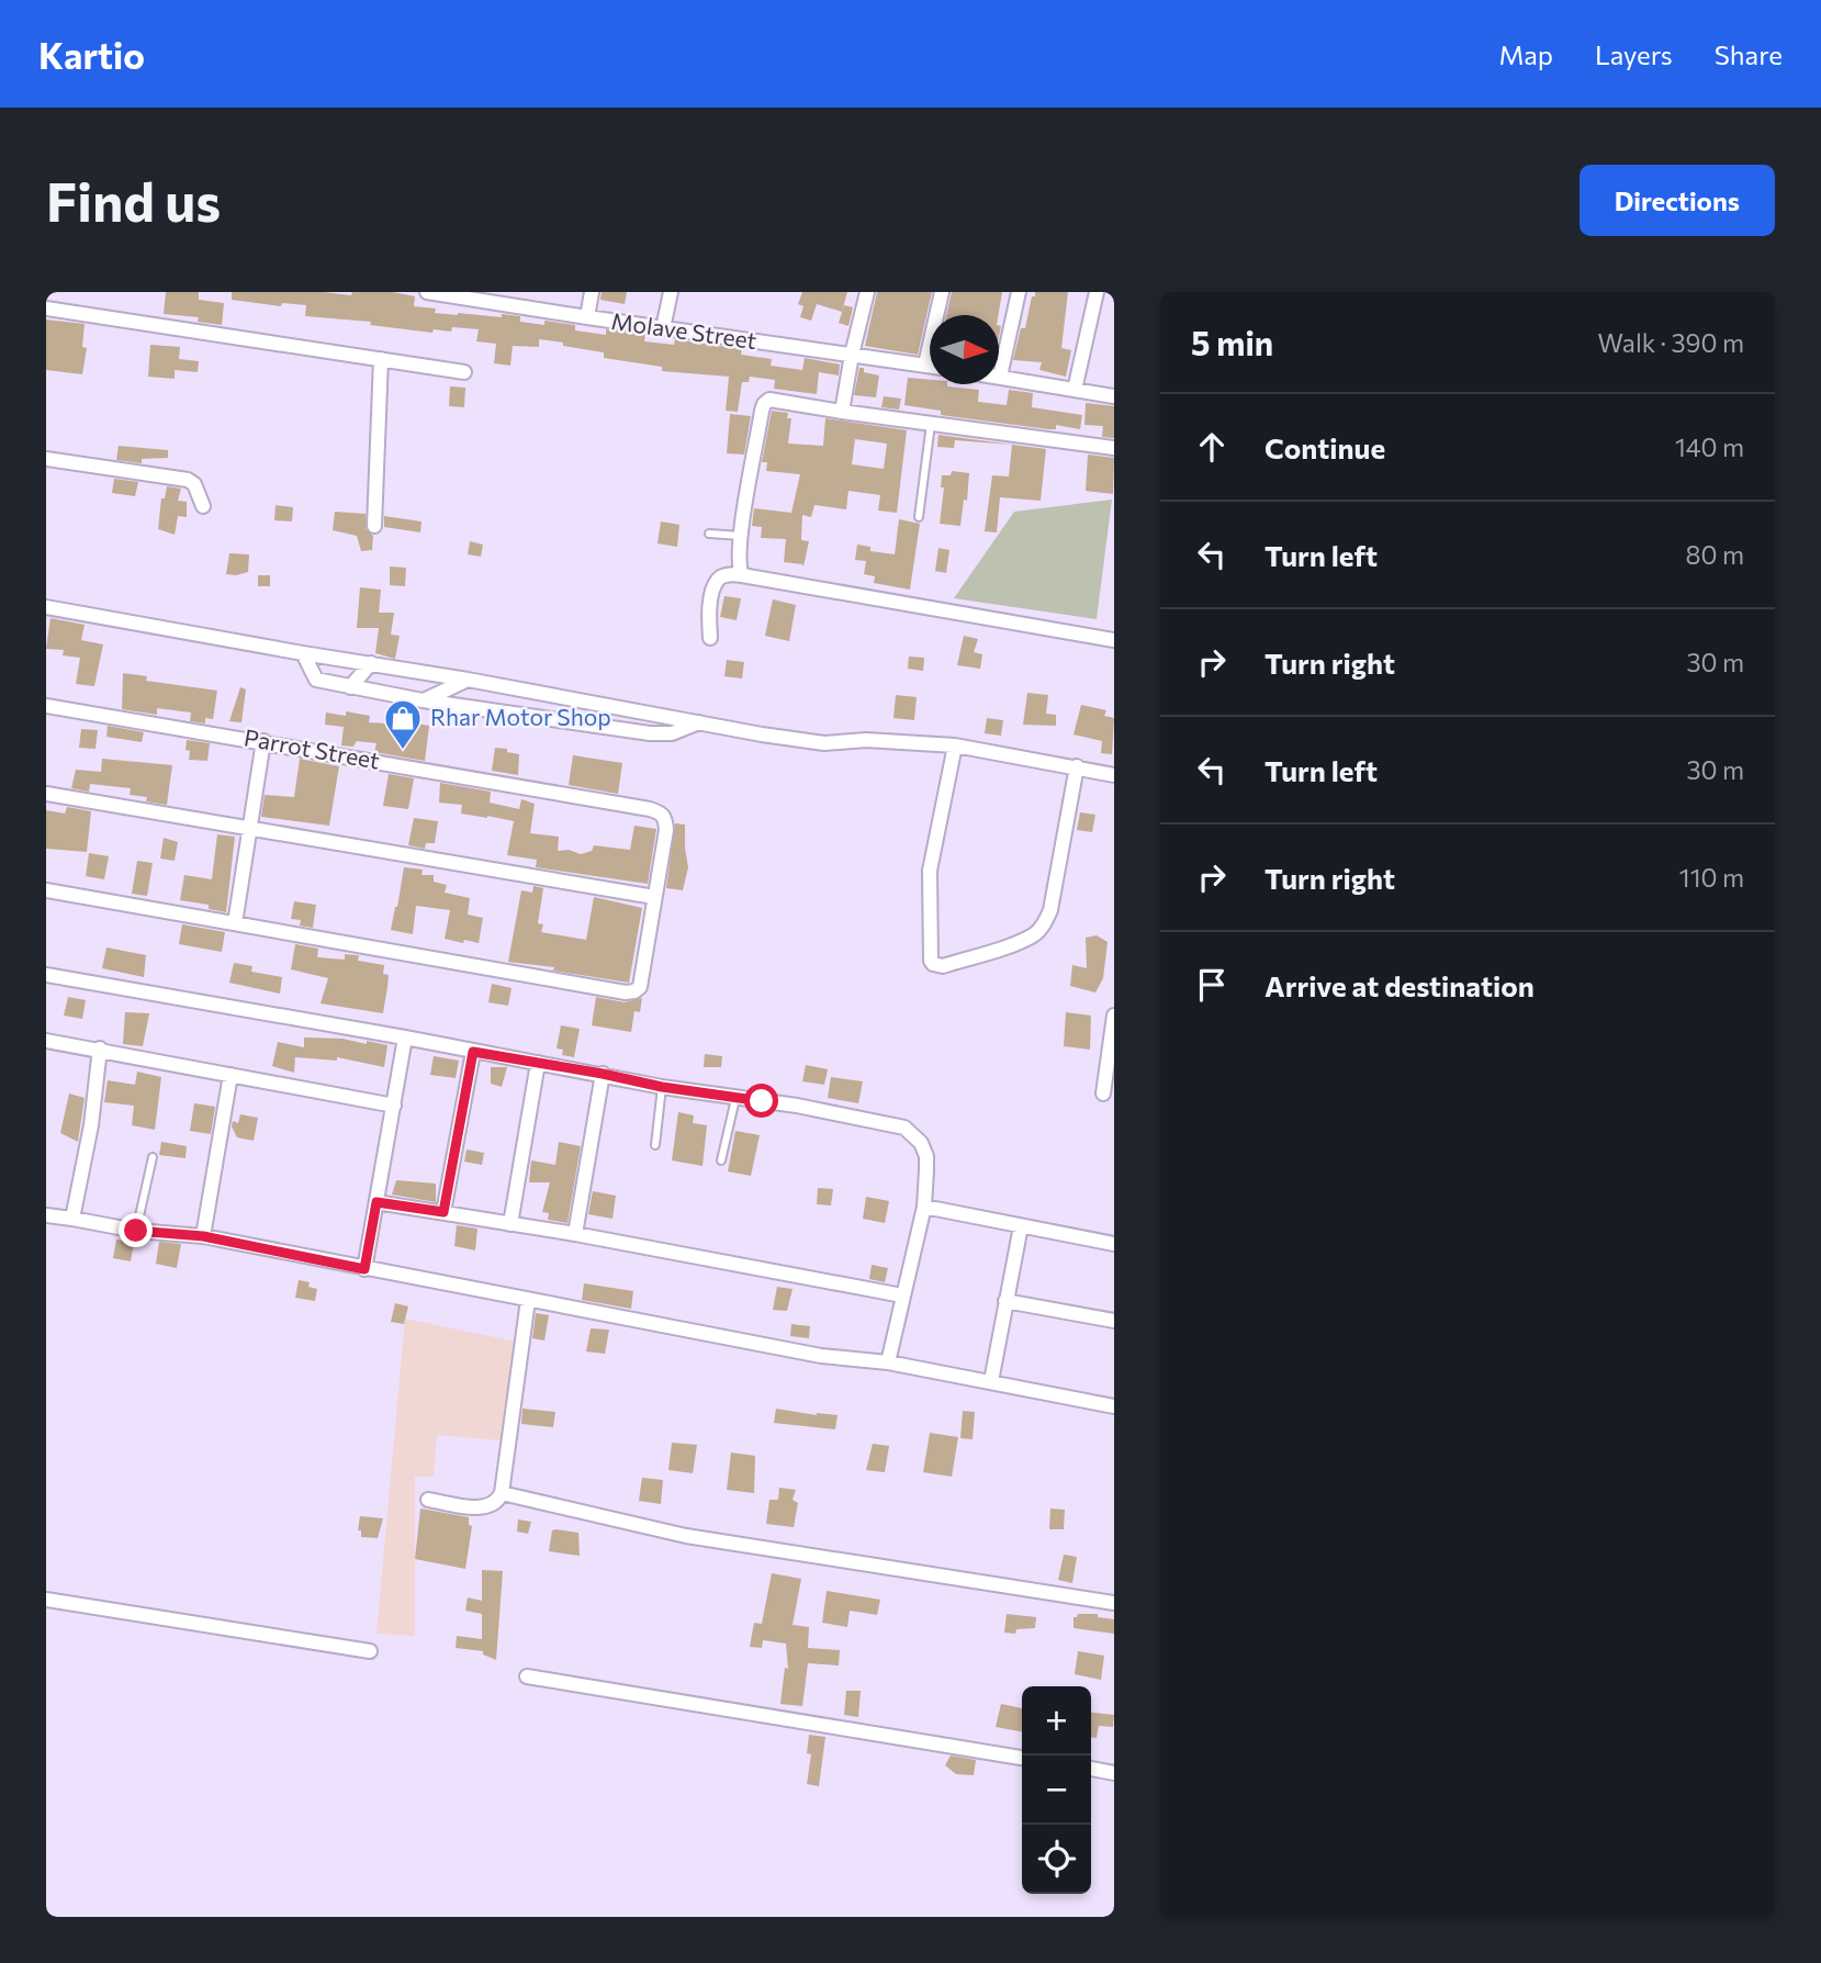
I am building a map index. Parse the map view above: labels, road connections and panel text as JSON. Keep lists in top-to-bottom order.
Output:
{
  "streets": {
    "street": ["Molave Street", "Parrot Street"]
  },
  "places": {
    "shop": ["Rhar Motor Shop"]
  },
  "north": "right",
  "page": {
    "header": "Kartio",
    "nav": ["Map", "Layers", "Share"],
    "buttons": "Directions",
    "title": "Find us",
    "heading": ["5 min", "Walk · 390 m"],
    "list": [
      ["Continue", "140 m"],
      ["Turn left", "80 m"],
      ["Turn right", "30 m"],
      ["Turn left", "30 m"],
      ["Turn right", "110 m"],
      "Arrive at destination"
    ],
    "map_buttons": ["+", "−"]
  }
}
